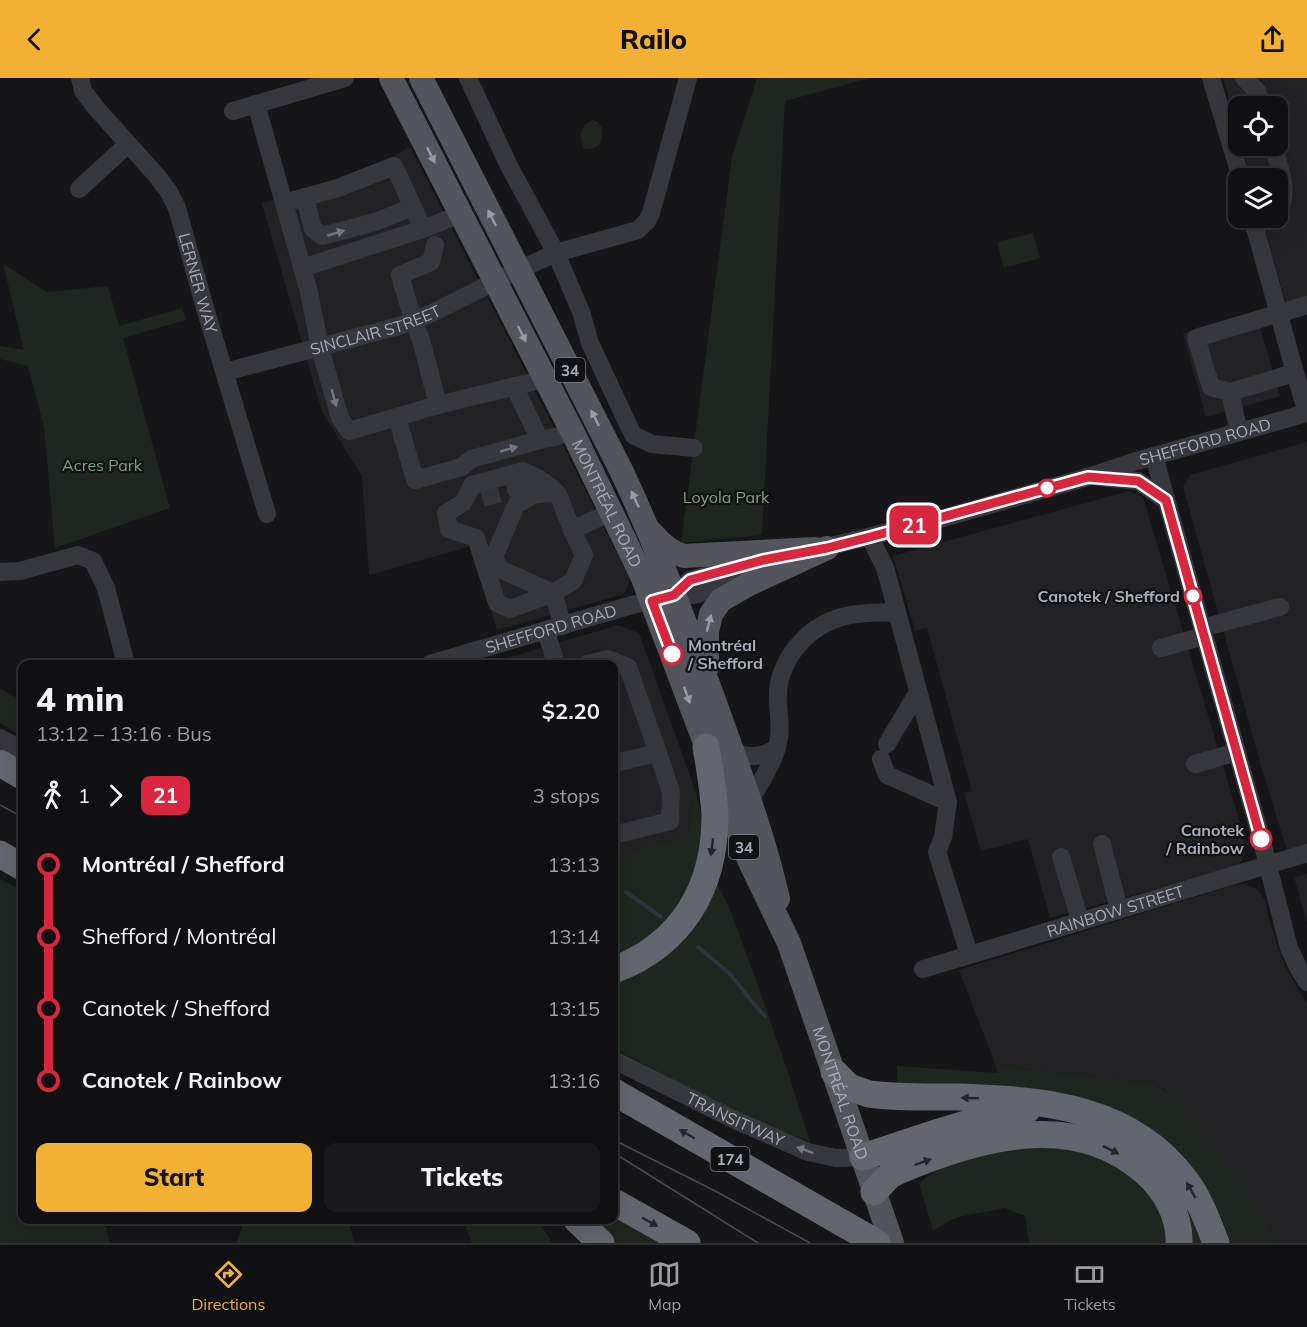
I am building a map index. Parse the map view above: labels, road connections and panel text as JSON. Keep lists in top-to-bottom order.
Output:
{
  "streets": {
    "highway": ["174"],
    "main road": ["34", "MONTRÉAL ROAD"],
    "street": [
      "LERNER WAY",
      "SINCLAIR STREET",
      "SHEFFORD ROAD",
      "RAINBOW STREET",
      "TRANSITWAY"
    ]
  },
  "crossings": [
    ["LERNER WAY", "SINCLAIR STREET"],
    ["SINCLAIR STREET", "MONTRÉAL ROAD"],
    ["SHEFFORD ROAD", "MONTRÉAL ROAD"],
    ["MONTRÉAL ROAD", "TRANSITWAY"]
  ],
  "one_way": ["TRANSITWAY"],
  "parks": ["Acres Park", "Loyola Park"],
  "places": ["Canotek / Shefford", "Montréal / Shefford", "Canotek / Rainbow"],
  "lines": ["bus line 21"],
  "page": {
    "header": "Railo",
    "on_map": "21",
    "heading": ["4 min", "13:12 – 13:16 · Bus", "$2.20"],
    "legs": ["1", "21", "3 stops"],
    "list": [
      {
        "name": "Montréal / Shefford",
        "value": "13:13"
      },
      {
        "name": "Shefford / Montréal",
        "value": "13:14"
      },
      {
        "name": "Canotek / Shefford",
        "value": "13:15"
      },
      {
        "name": "Canotek / Rainbow",
        "value": "13:16"
      }
    ],
    "buttons": ["Start", "Tickets"],
    "tabs": ["Directions", "Map", "Tickets"]
  }
}
